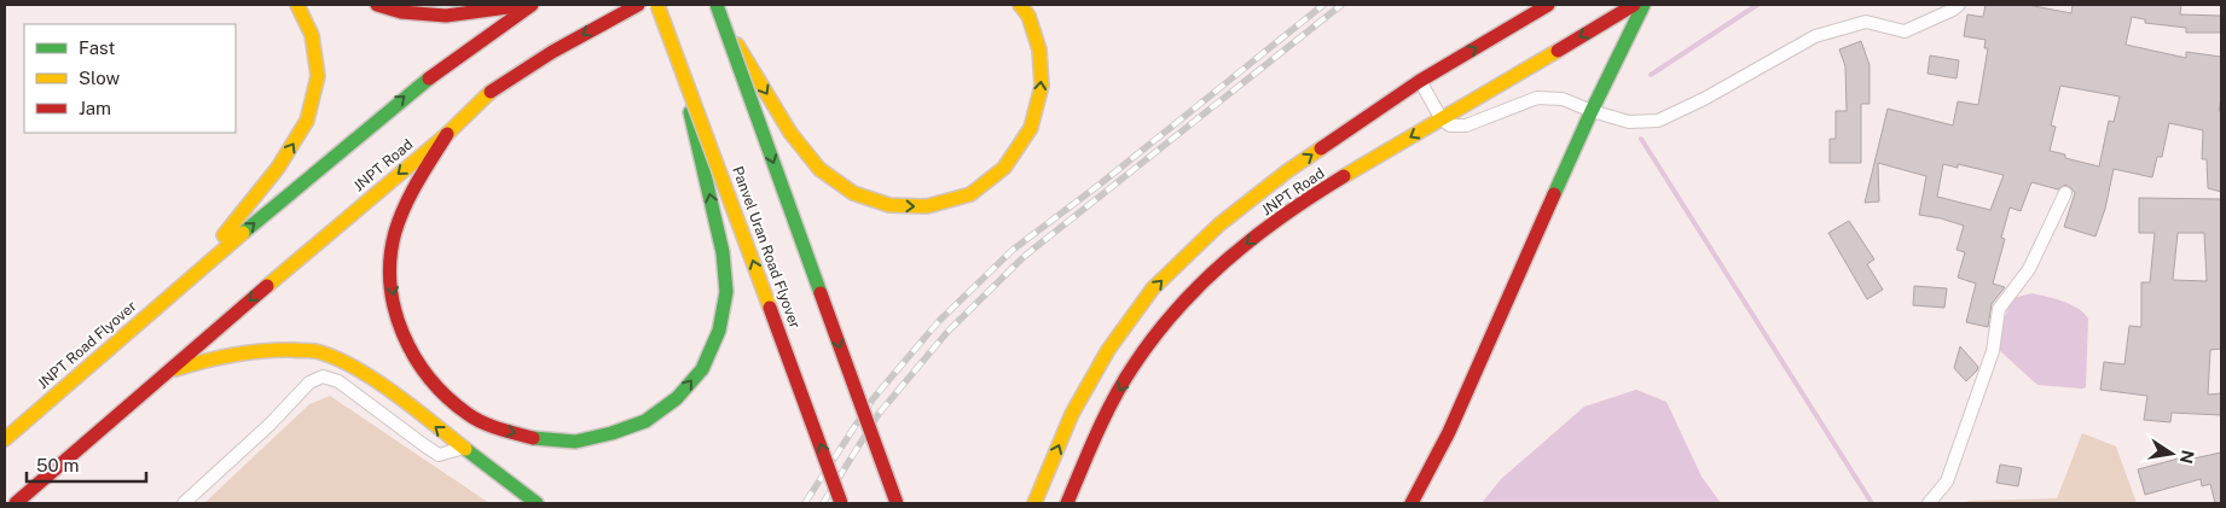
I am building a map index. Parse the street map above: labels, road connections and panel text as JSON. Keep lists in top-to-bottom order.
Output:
{
  "streets": {
    "main road": ["JNPT Road", "Panvel Uran Road Flyover", "JNPT Road Flyover"]
  },
  "legend": ["Fast", "Slow", "Jam"],
  "scale_bar": "50 m",
  "north": "right"
}
